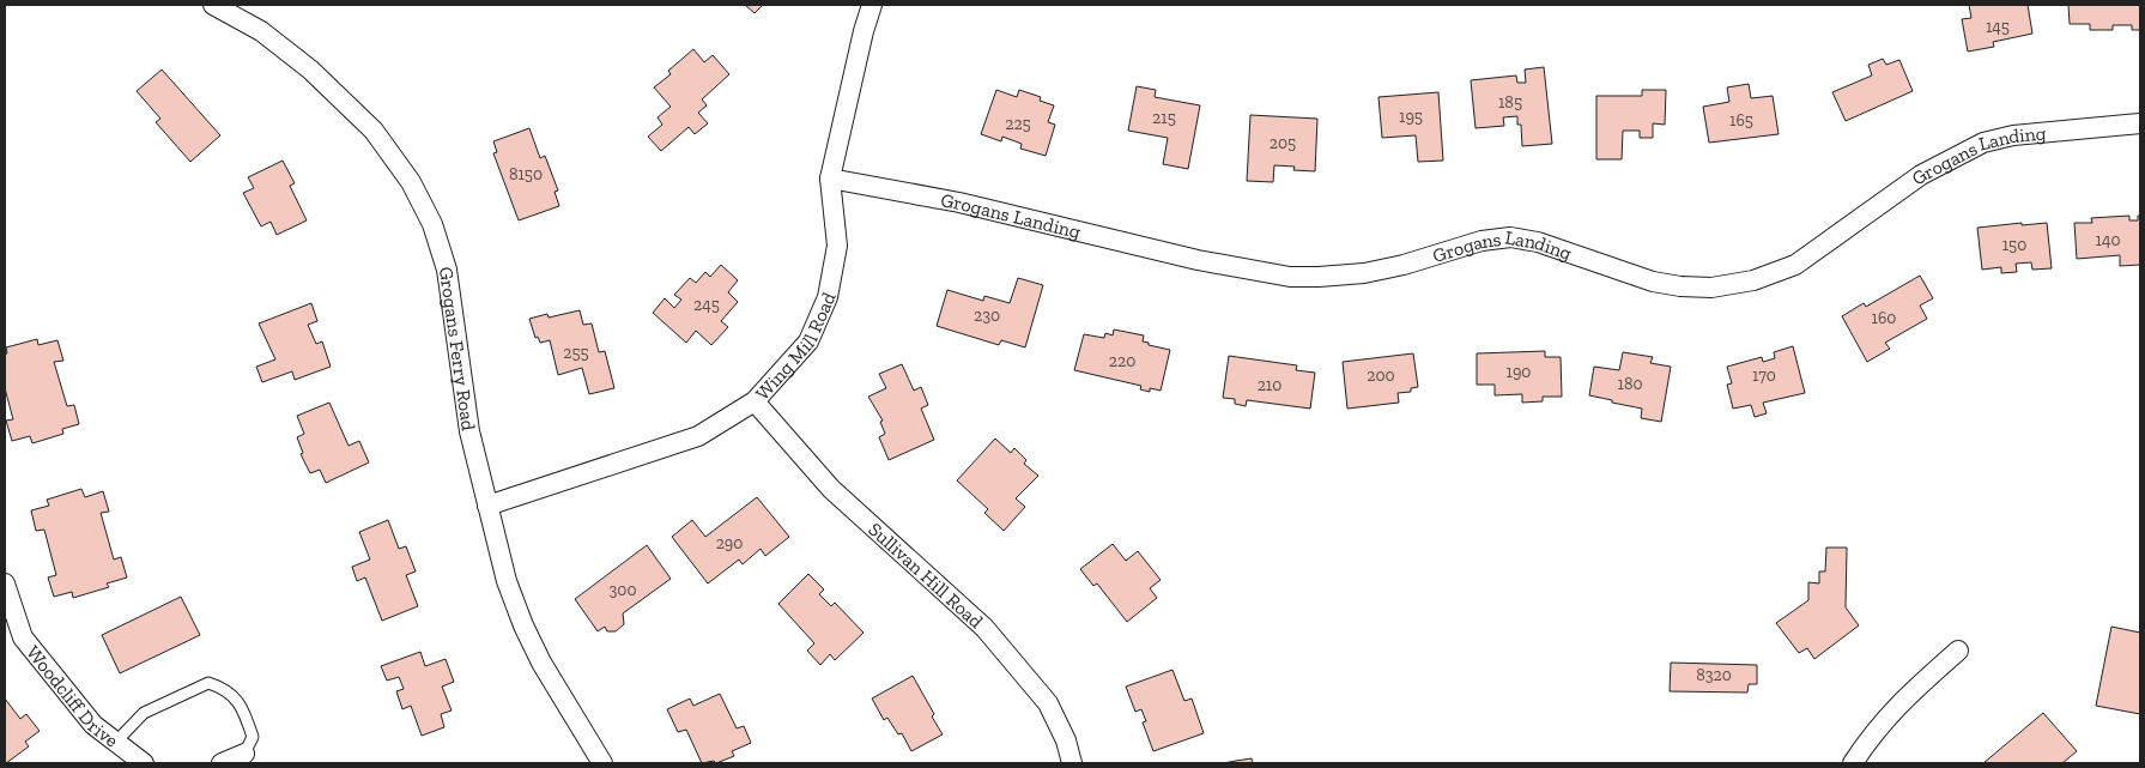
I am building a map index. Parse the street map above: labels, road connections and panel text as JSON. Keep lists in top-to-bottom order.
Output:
{
  "streets": {
    "street": [
      "Grogans Landing",
      "Wing Mill Road",
      "Grogans Ferry Road",
      "Sullivan Hill Road",
      "Woodcliff Drive"
    ]
  },
  "crossings": [
    ["Grogans Landing", "Wing Mill Road"],
    ["Wing Mill Road", "Grogans Ferry Road"],
    ["Wing Mill Road", "Sullivan Hill Road"]
  ],
  "house_numbers": [
    "145",
    "185",
    "195",
    "215",
    "165",
    "225",
    "205",
    "8150",
    "140",
    "150",
    "245",
    "230",
    "160",
    "255",
    "220",
    "190",
    "200",
    "170",
    "180",
    "210",
    "290",
    "300",
    "8320"
  ]
}
